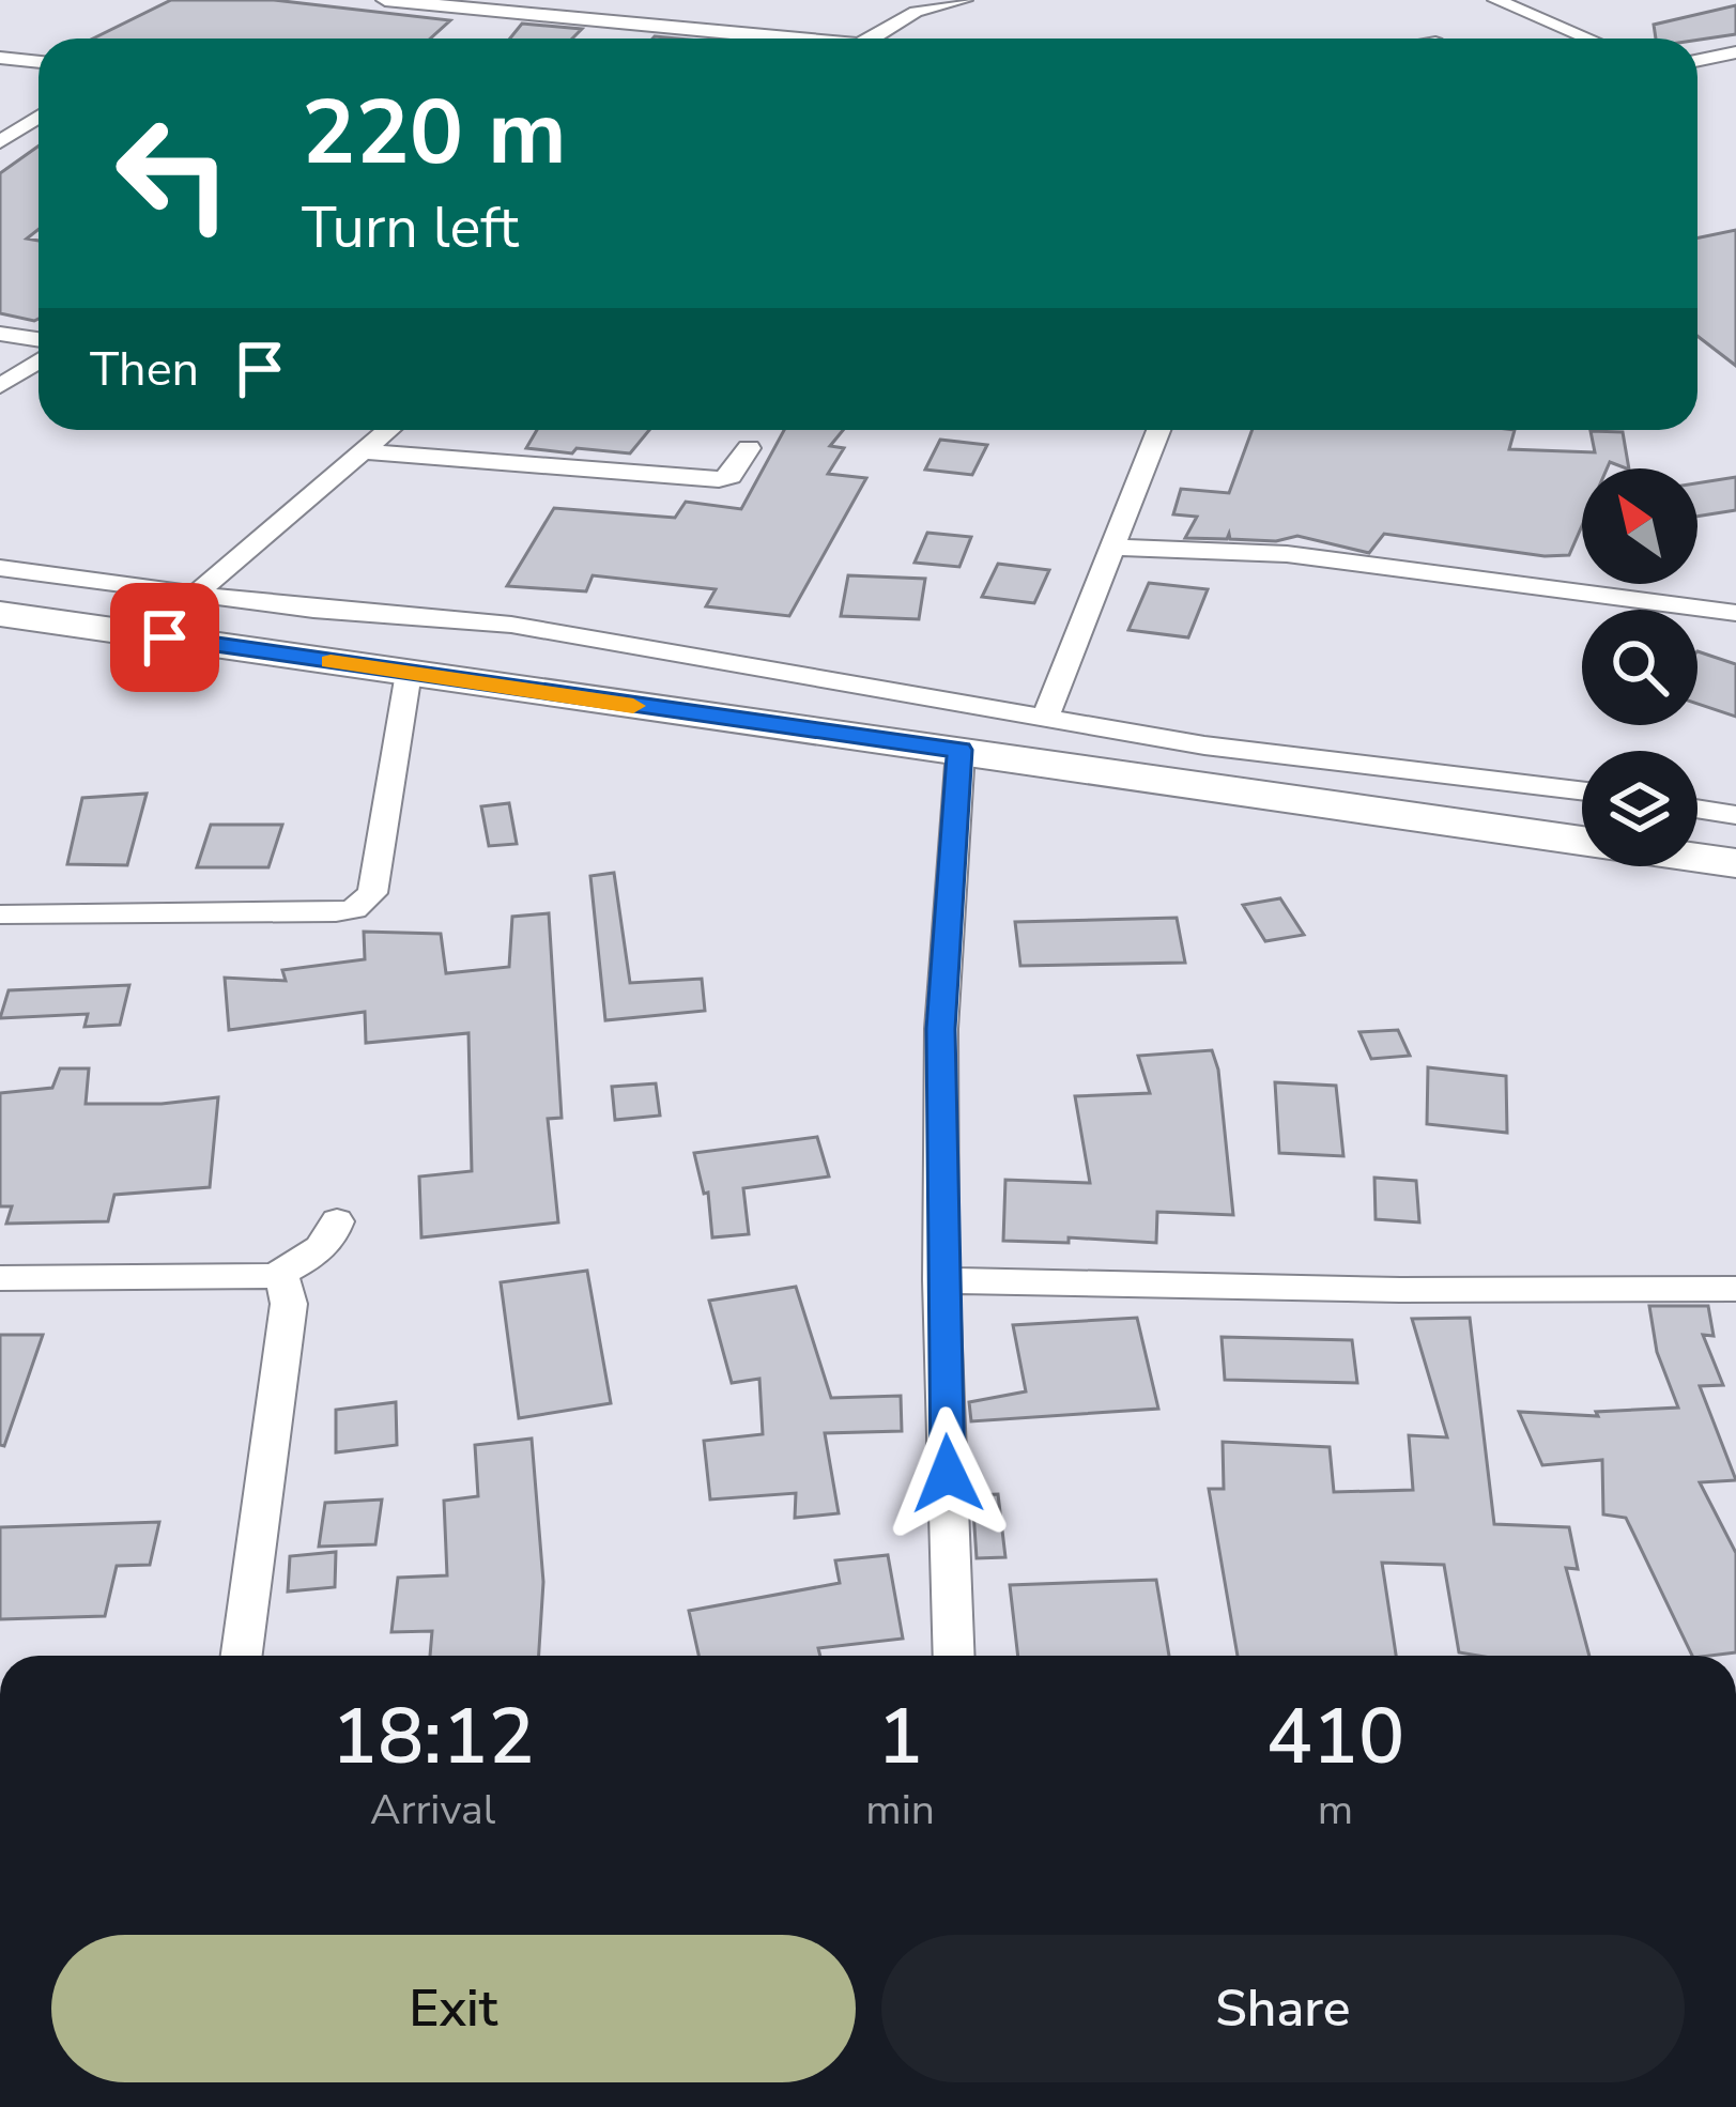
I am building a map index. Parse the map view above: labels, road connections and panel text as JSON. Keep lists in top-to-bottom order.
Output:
{
  "north": "top left",
  "page": {
    "turn": ["220 m", "Turn left"],
    "then": "Then",
    "eta": [
      "18:12",
      "Arrival",
      "1",
      "min",
      "410",
      "m"
    ],
    "buttons": ["Exit", "Share"]
  }
}
